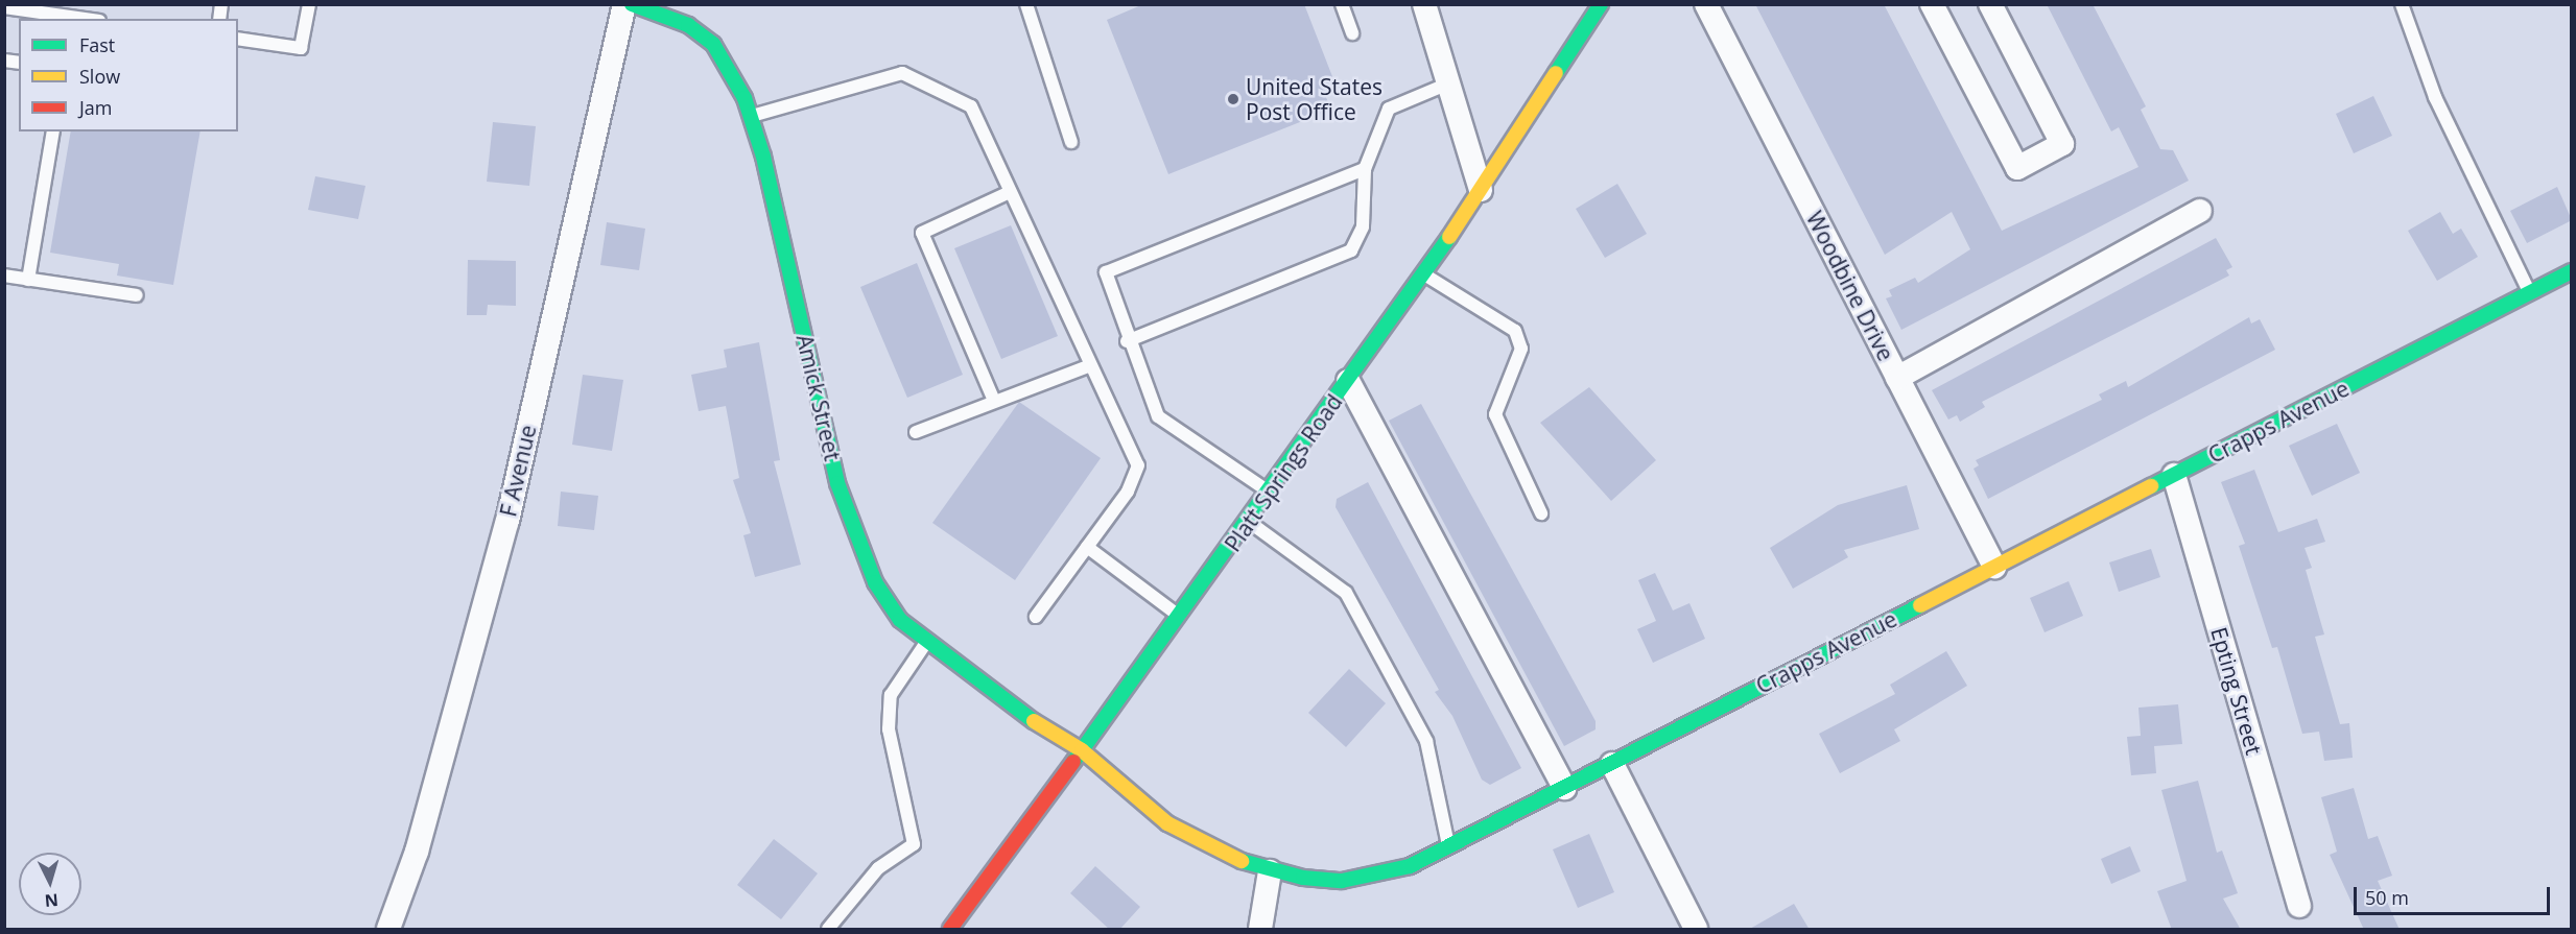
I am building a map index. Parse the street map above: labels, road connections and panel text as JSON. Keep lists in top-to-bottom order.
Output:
{
  "streets": {
    "street": [
      "Woodbine Drive",
      "Amick Street",
      "Crapps Avenue",
      "F Avenue",
      "Platt Springs Road",
      "Epting Street"
    ]
  },
  "crossings": [
    ["Woodbine Drive", "Crapps Avenue"],
    ["Amick Street", "Crapps Avenue"],
    ["Amick Street", "Platt Springs Road"],
    ["Crapps Avenue", "Platt Springs Road"],
    ["Crapps Avenue", "Epting Street"]
  ],
  "places": ["United States Post Office"],
  "legend": ["Fast", "Slow", "Jam"],
  "scale_bar": "50 m",
  "north": "bottom"
}
